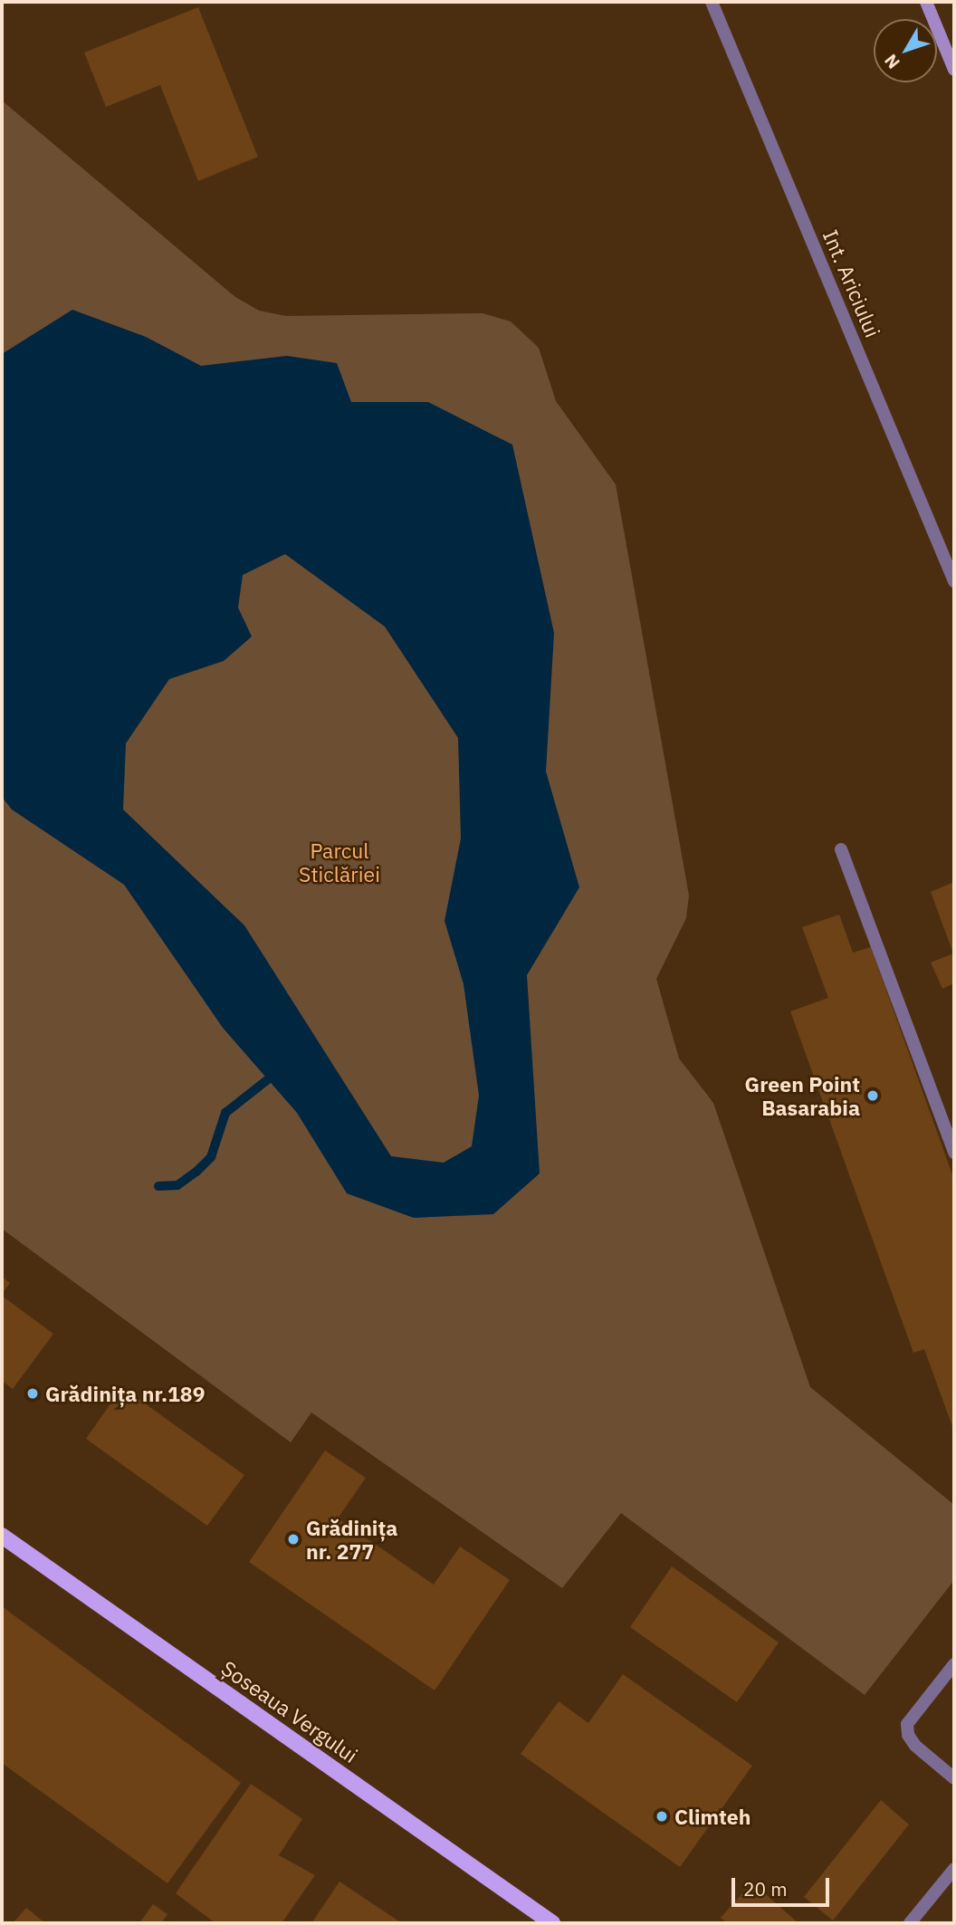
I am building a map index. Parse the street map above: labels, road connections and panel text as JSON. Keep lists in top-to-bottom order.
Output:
{
  "streets": {
    "main road": ["Șoseaua Vergului"],
    "lane": ["Int. Ariciului"]
  },
  "parks": ["Parcul Sticlăriei"],
  "places": [
    "Green Point Basarabia",
    "Grădinița nr.189",
    "Grădinița nr. 277",
    "Climteh"
  ],
  "scale_bar": "20 m",
  "north": "bottom left"
}
